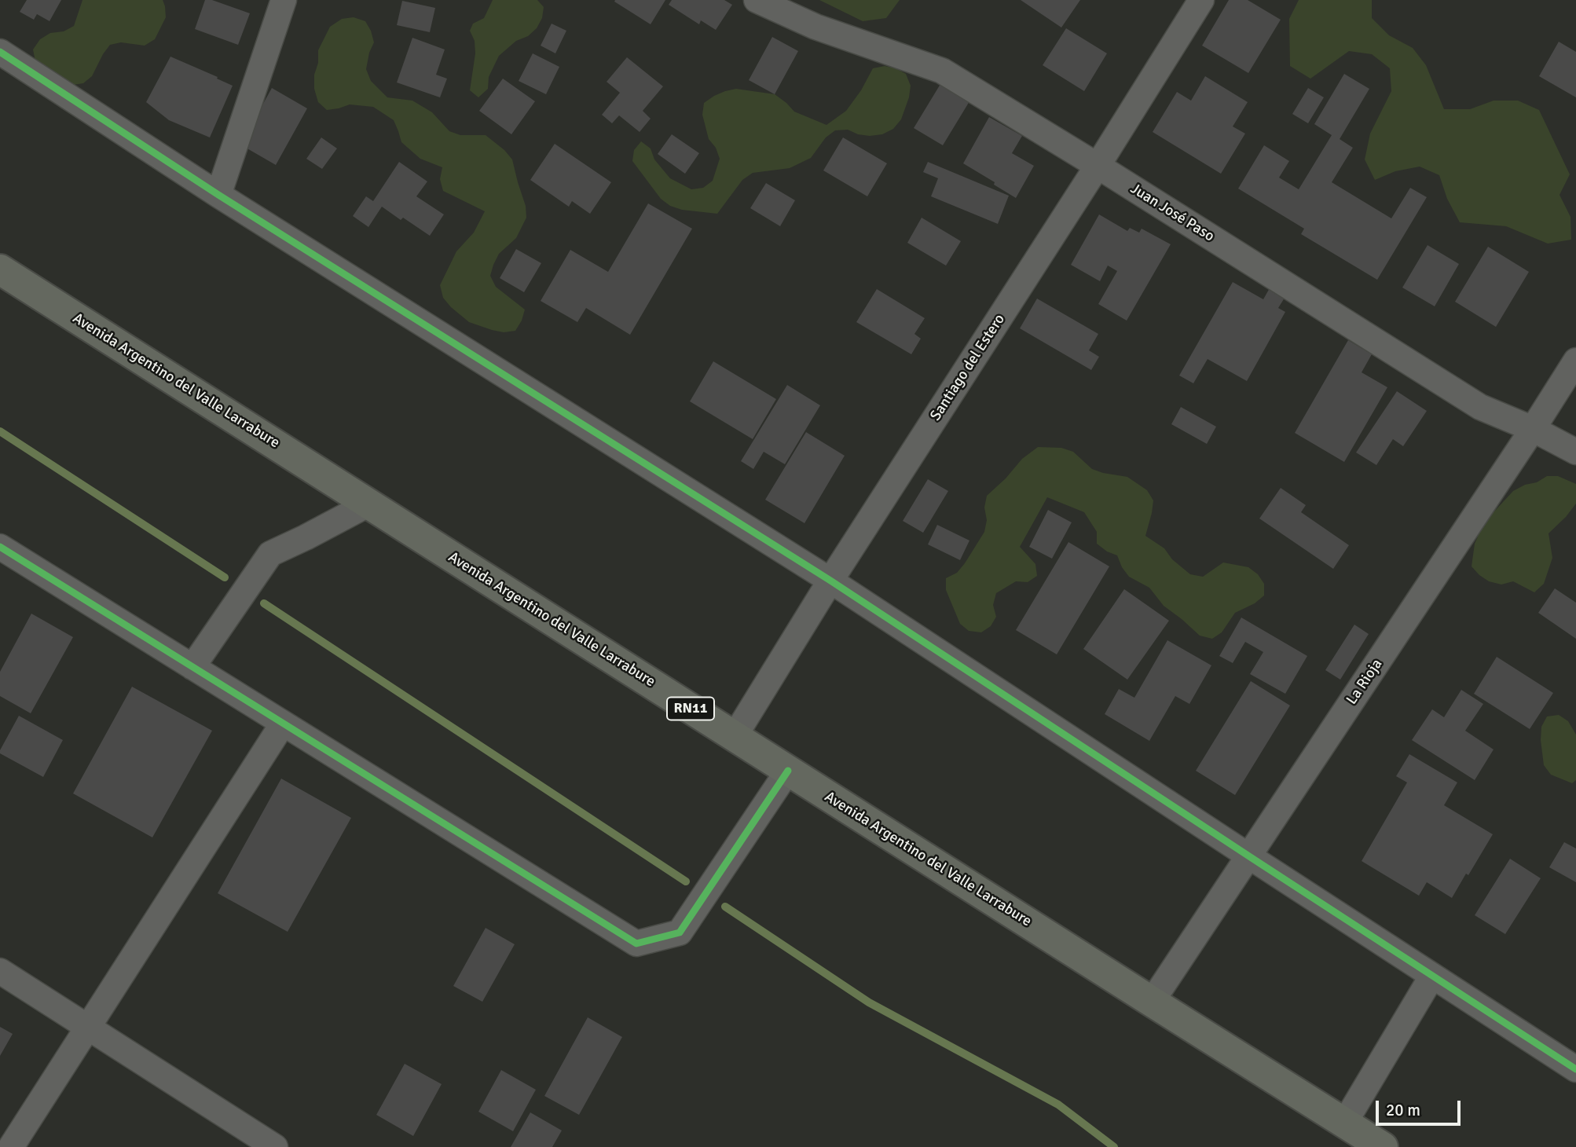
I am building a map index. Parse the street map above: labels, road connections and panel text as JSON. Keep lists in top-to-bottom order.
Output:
{
  "streets": {
    "highway": ["Avenida Argentino del Valle Larrabure", "RN11"],
    "street": ["Juan José Paso", "Santiago del Estero", "La Rioja"]
  },
  "crossings": [
    ["Juan José Paso", "Santiago del Estero"],
    ["Juan José Paso", "La Rioja"],
    ["Santiago del Estero", "Avenida Argentino del Valle Larrabure"],
    ["Avenida Argentino del Valle Larrabure", "La Rioja"]
  ],
  "scale_bar": "20 m"
}
